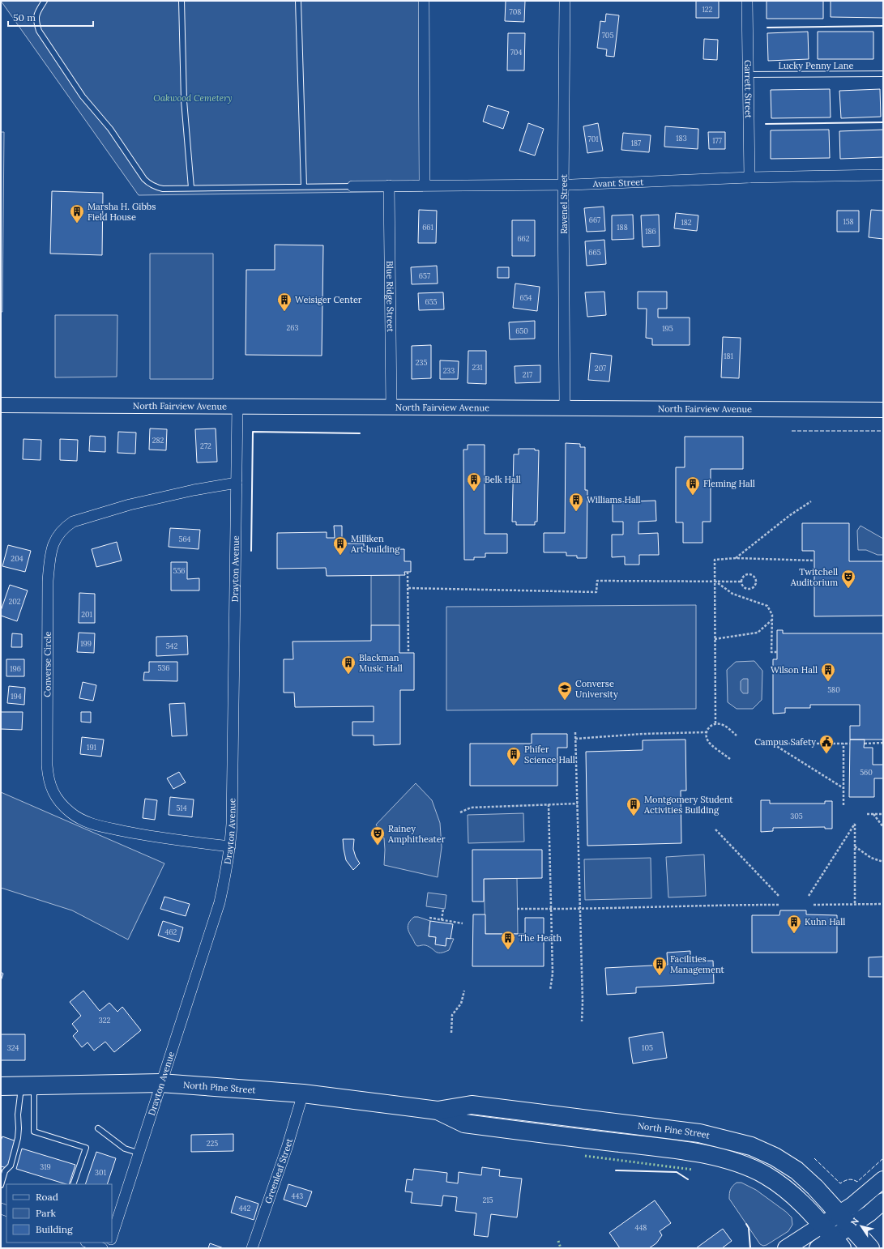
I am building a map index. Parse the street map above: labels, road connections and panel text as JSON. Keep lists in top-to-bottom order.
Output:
{
  "streets": {
    "highway": ["North Pine Street"],
    "street": [
      "Garrett Street",
      "Avant Street",
      "Ravenel Street",
      "Blue Ridge Street",
      "North Fairview Avenue",
      "Drayton Avenue",
      "Converse Circle",
      "Greenleaf Street"
    ],
    "lane": ["Lucky Penny Lane"]
  },
  "crossings": [
    ["Lucky Penny Lane", "Garrett Street"],
    ["Garrett Street", "Avant Street"],
    ["Avant Street", "Ravenel Street"],
    ["Avant Street", "Blue Ridge Street"],
    ["Ravenel Street", "North Fairview Avenue"],
    ["Blue Ridge Street", "North Fairview Avenue"],
    ["North Fairview Avenue", "Drayton Avenue"],
    ["Drayton Avenue", "Converse Circle"],
    ["Drayton Avenue", "North Pine Street"],
    ["North Pine Street", "Greenleaf Street"]
  ],
  "parks": ["Oakwood Cemetery"],
  "places": {
    "building": [
      "Marsha H. Gibbs Field House",
      "Weisiger Center",
      "Belk Hall",
      "Fleming Hall",
      "Williams Hall",
      "Milliken Art building",
      "Blackman Music Hall",
      "Wilson Hall",
      "Phifer Science Hall",
      "Montgomery Student Activities Building",
      "Kuhn Hall",
      "The Heath",
      "Facilities Management"
    ],
    "theatre": ["Twitchell Auditorium", "Rainey Amphitheater"],
    "school or university": ["Converse University"],
    "public building": ["Campus Safety"]
  },
  "house_numbers": [
    "122",
    "708",
    "705",
    "704",
    "183",
    "701",
    "177",
    "187",
    "667",
    "158",
    "182",
    "661",
    "188",
    "186",
    "662",
    "665",
    "657",
    "654",
    "655",
    "263",
    "195",
    "650",
    "181",
    "235",
    "231",
    "207",
    "233",
    "217",
    "282",
    "272",
    "564",
    "204",
    "556",
    "202",
    "201",
    "199",
    "542",
    "536",
    "196",
    "580",
    "194",
    "191",
    "560",
    "514",
    "305",
    "462",
    "322",
    "324",
    "105",
    "225",
    "319",
    "301",
    "443",
    "215",
    "442",
    "448"
  ],
  "legend": ["Road", "Park", "Building"],
  "scale_bar": "50 m",
  "north": "top left"
}
